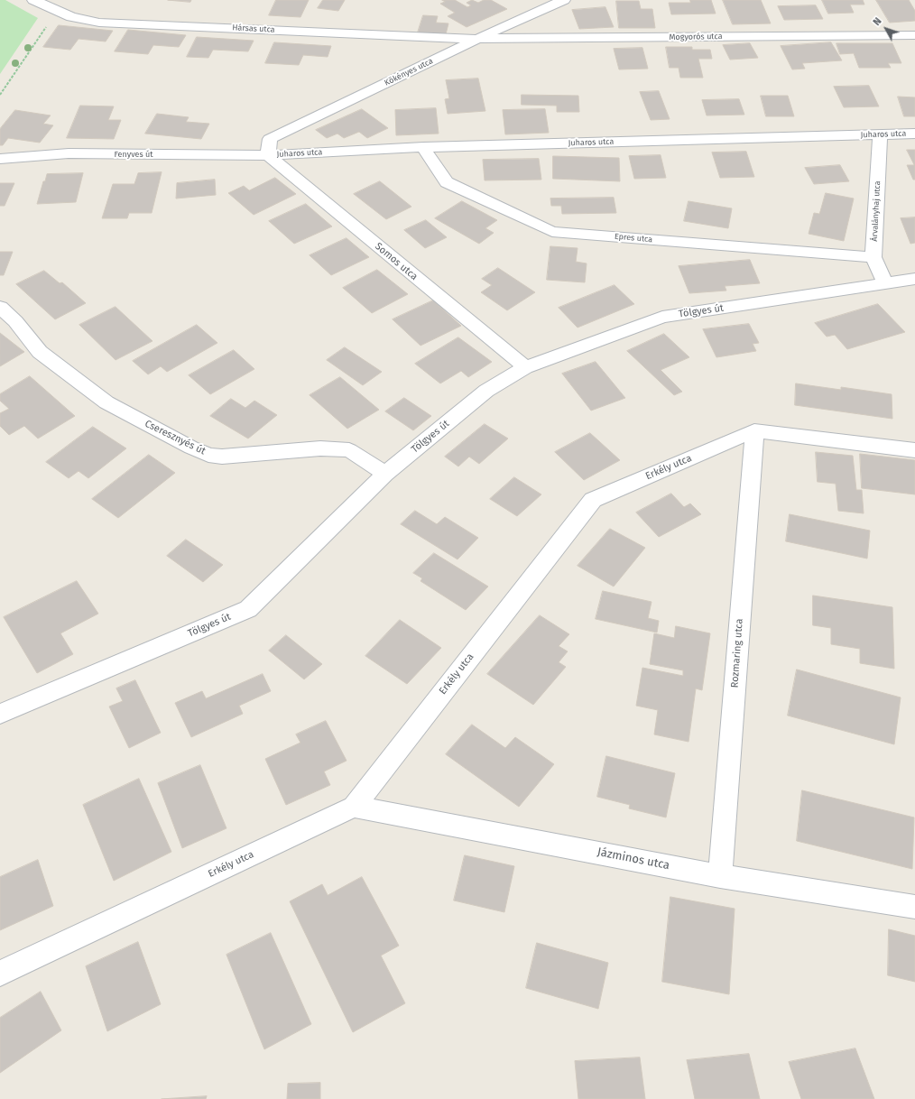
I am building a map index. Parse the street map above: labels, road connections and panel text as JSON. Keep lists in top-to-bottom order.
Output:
{
  "streets": {
    "street": [
      "Hársas utca",
      "Mogyorós utca",
      "Kökényes utca",
      "Juharos utca",
      "Fenyves út",
      "Árvalányhaj utca",
      "Epres utca",
      "Somos utca",
      "Tölgyes út",
      "Cseresznyés út",
      "Erkély utca",
      "Rozmaring utca",
      "Jázminos utca"
    ]
  },
  "crossings": [
    ["Hársas utca", "Mogyorós utca"],
    ["Hársas utca", "Kökényes utca"],
    ["Mogyorós utca", "Kökényes utca"],
    ["Kökényes utca", "Juharos utca"],
    ["Kökényes utca", "Fenyves út"],
    ["Kökényes utca", "Somos utca"],
    ["Juharos utca", "Fenyves út"],
    ["Juharos utca", "Árvalányhaj utca"],
    ["Juharos utca", "Epres utca"],
    ["Juharos utca", "Somos utca"],
    ["Fenyves út", "Somos utca"],
    ["Árvalányhaj utca", "Epres utca"],
    ["Árvalányhaj utca", "Tölgyes út"],
    ["Somos utca", "Tölgyes út"],
    ["Tölgyes út", "Cseresznyés út"],
    ["Erkély utca", "Rozmaring utca"],
    ["Erkély utca", "Jázminos utca"],
    ["Rozmaring utca", "Jázminos utca"]
  ],
  "north": "top left"
}
